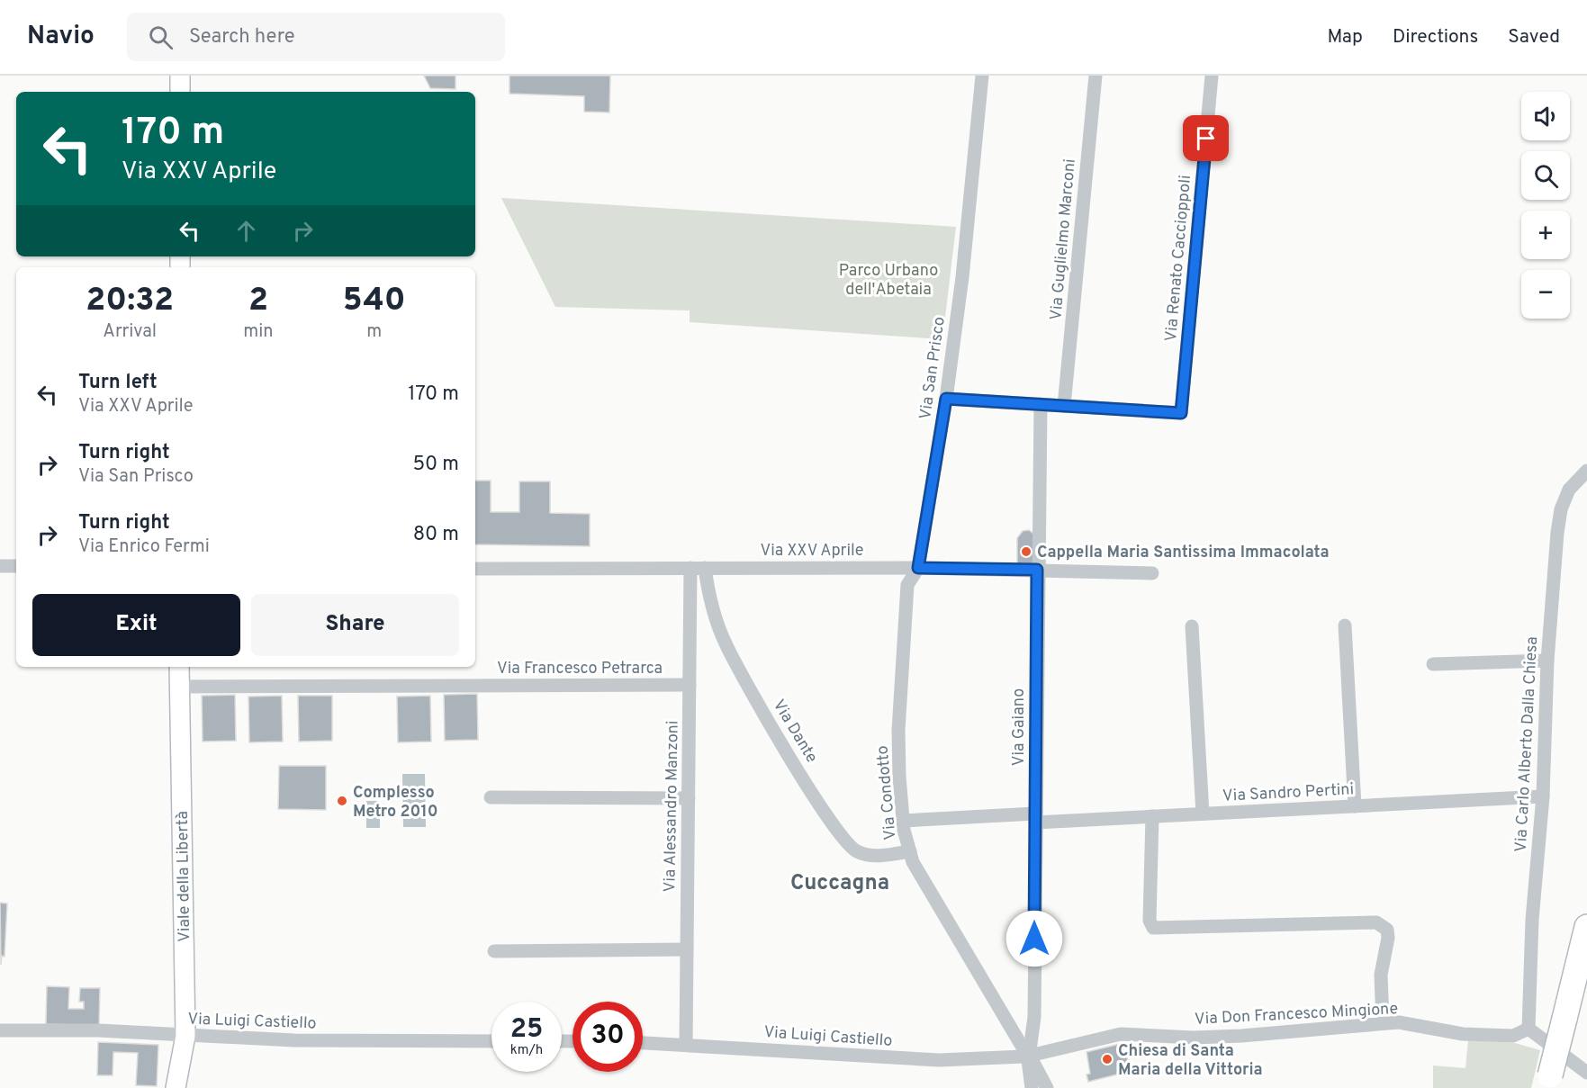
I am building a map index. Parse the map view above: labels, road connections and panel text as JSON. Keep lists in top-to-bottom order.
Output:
{
  "streets": {
    "street": [
      "Via Guglielmo Marconi",
      "Via Renato Caccioppoli",
      "Via San Prisco",
      "Via XXV Aprile",
      "Via Francesco Petrarca",
      "Via Gaiano",
      "Via Dante",
      "Via Carlo Alberto Dalla Chiesa",
      "Via Sandro Pertini",
      "Via Condotto",
      "Via Alessandro Manzoni",
      "Viale della Libertà",
      "Via Don Francesco Mingione",
      "Via Luigi Castiello"
    ]
  },
  "crossings": [
    ["Via Guglielmo Marconi", "Via Renato Caccioppoli"],
    ["Via San Prisco", "Via XXV Aprile"],
    ["Via San Prisco", "Via Condotto"],
    ["Via XXV Aprile", "Via Gaiano"],
    ["Via XXV Aprile", "Via Dante"],
    ["Via XXV Aprile", "Via Condotto"],
    ["Via XXV Aprile", "Via Alessandro Manzoni"],
    ["Via Francesco Petrarca", "Via Alessandro Manzoni"],
    ["Via Francesco Petrarca", "Viale della Libertà"],
    ["Via Gaiano", "Via Sandro Pertini"],
    ["Via Gaiano", "Via Condotto"],
    ["Via Gaiano", "Via Don Francesco Mingione"],
    ["Via Gaiano", "Via Luigi Castiello"],
    ["Via Dante", "Via Condotto"],
    ["Via Dante", "Via Alessandro Manzoni"],
    ["Via Carlo Alberto Dalla Chiesa", "Via Sandro Pertini"],
    ["Via Carlo Alberto Dalla Chiesa", "Via Don Francesco Mingione"],
    ["Via Sandro Pertini", "Via Condotto"],
    ["Via Condotto", "Via Don Francesco Mingione"],
    ["Via Condotto", "Via Luigi Castiello"],
    ["Via Alessandro Manzoni", "Via Luigi Castiello"],
    ["Viale della Libertà", "Via Luigi Castiello"],
    ["Via Don Francesco Mingione", "Via Luigi Castiello"]
  ],
  "districts": ["Cuccagna"],
  "parks": ["Parco Urbano dell'Abetaia"],
  "places": ["Cappella Maria Santissima Immacolata", "Complesso Metro 2010", "Chiesa di Santa Maria della Vittoria"],
  "page": {
    "header": "Navio",
    "search": "Search here",
    "nav": ["Map", "Directions", "Saved"],
    "map_buttons": ["+", "−"],
    "turn": ["170 m", "Via XXV Aprile"],
    "eta": [
      "20:32",
      "Arrival",
      "2",
      "min",
      "540",
      "m"
    ],
    "list": [
      {
        "name": "Turn left",
        "note": "Via XXV Aprile",
        "value": "170 m"
      },
      {
        "name": "Turn right",
        "note": "Via San Prisco",
        "value": "50 m"
      },
      {
        "name": "Turn right",
        "note": "Via Enrico Fermi",
        "value": "80 m"
      }
    ],
    "buttons": ["Exit", "Share"],
    "speed": "25 km/h",
    "limit": "30"
  }
}
